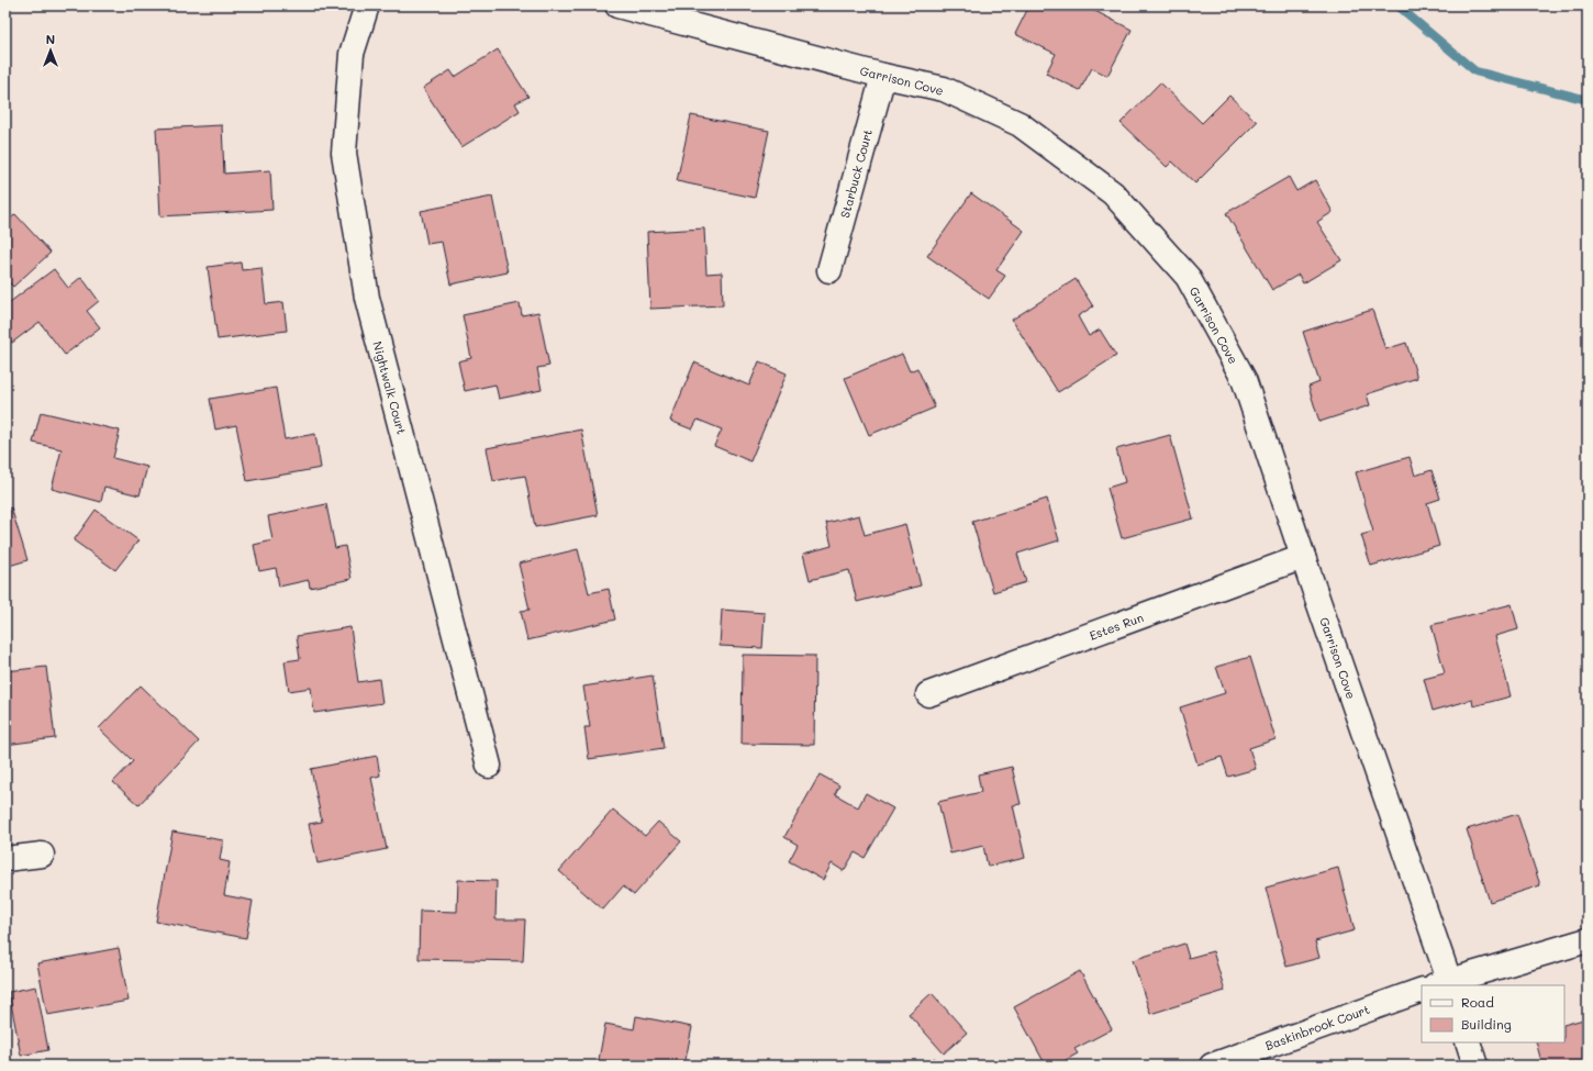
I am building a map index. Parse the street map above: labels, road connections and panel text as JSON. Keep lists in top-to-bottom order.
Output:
{
  "streets": {
    "street": [
      "Garrison Cove",
      "Starbuck Court",
      "Nightwalk Court",
      "Estes Run",
      "Baskinbrook Court"
    ]
  },
  "crossings": [
    ["Garrison Cove", "Starbuck Court"],
    ["Garrison Cove", "Estes Run"]
  ],
  "legend": ["Road", "Building"],
  "north": "top"
}
